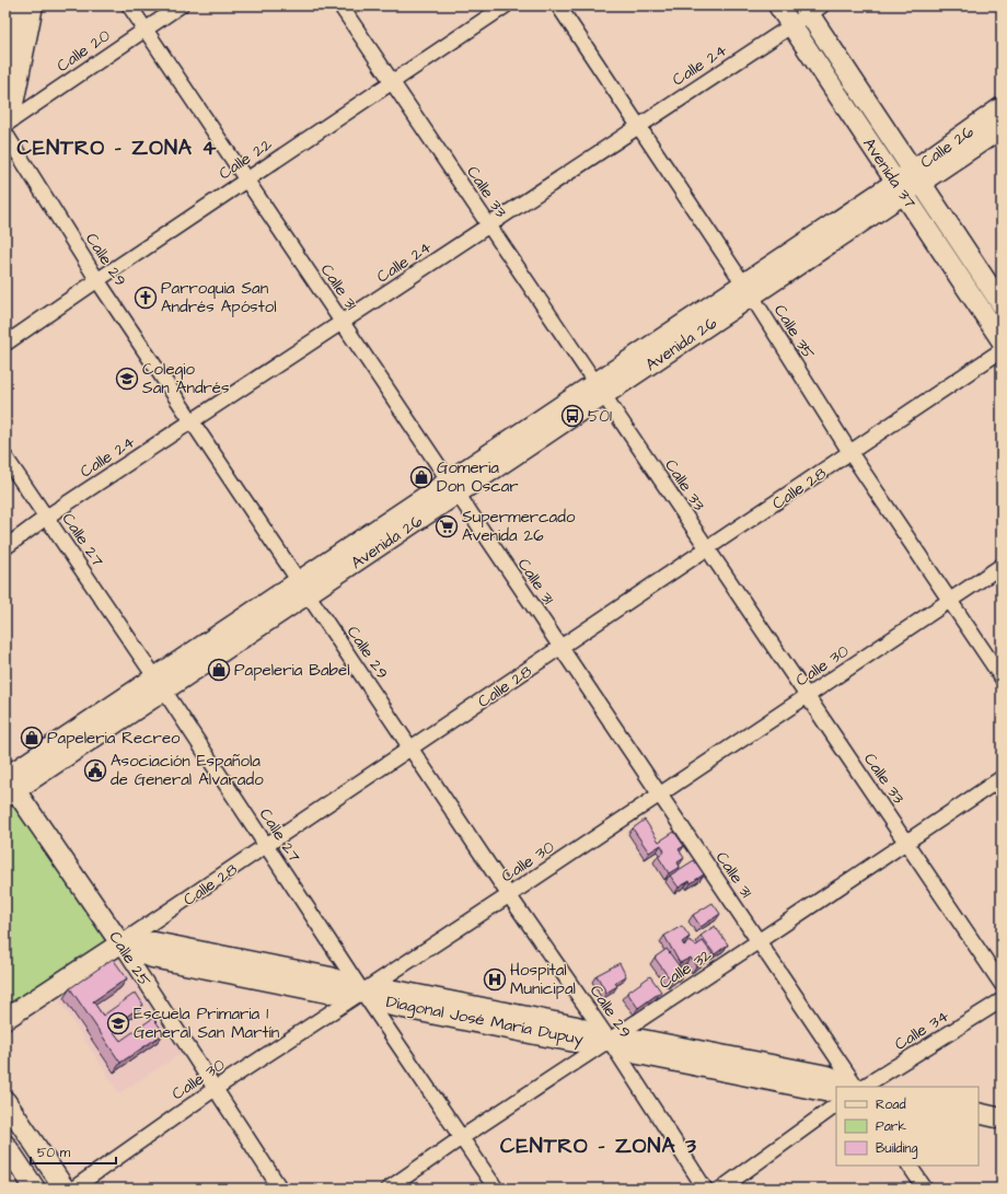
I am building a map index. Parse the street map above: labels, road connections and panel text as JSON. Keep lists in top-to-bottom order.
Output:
{
  "streets": {
    "main road": [
      "Calle 26",
      "Avenida 37",
      "Avenida 26",
      "Calle 28",
      "Calle 25",
      "Diagonal José María Dupuy"
    ],
    "street": [
      "Calle 20",
      "Calle 24",
      "Calle 22",
      "Calle 33",
      "Calle 29",
      "Calle 31",
      "Calle 35",
      "Calle 27",
      "Calle 30",
      "Calle 32",
      "Calle 34"
    ]
  },
  "crossings": [
    ["Calle 20", "Calle 31"],
    ["Calle 24", "Avenida 37"],
    ["Calle 24", "Calle 33"],
    ["Calle 24", "Calle 29"],
    ["Calle 24", "Calle 31"],
    ["Calle 24", "Calle 35"],
    ["Calle 24", "Calle 27"],
    ["Calle 26", "Avenida 37"],
    ["Calle 26", "Avenida 26"],
    ["Calle 22", "Calle 33"],
    ["Calle 22", "Calle 29"],
    ["Calle 22", "Calle 31"],
    ["Avenida 37", "Avenida 26"],
    ["Calle 33", "Avenida 26"],
    ["Calle 33", "Calle 28"],
    ["Calle 33", "Calle 30"],
    ["Calle 33", "Calle 32"],
    ["Calle 29", "Avenida 26"],
    ["Calle 29", "Calle 28"],
    ["Calle 29", "Calle 30"],
    ["Calle 29", "Calle 32"],
    ["Calle 29", "Diagonal José María Dupuy"],
    ["Calle 31", "Avenida 26"],
    ["Calle 31", "Calle 28"],
    ["Calle 31", "Calle 30"],
    ["Calle 31", "Calle 32"],
    ["Calle 35", "Avenida 26"],
    ["Calle 35", "Calle 28"],
    ["Calle 35", "Calle 30"],
    ["Avenida 26", "Calle 27"],
    ["Avenida 26", "Calle 25"],
    ["Calle 28", "Calle 27"],
    ["Calle 28", "Calle 25"],
    ["Calle 28", "Diagonal José María Dupuy"],
    ["Calle 27", "Calle 30"],
    ["Calle 27", "Calle 32"],
    ["Calle 27", "Diagonal José María Dupuy"],
    ["Calle 30", "Calle 25"],
    ["Calle 30", "Diagonal José María Dupuy"],
    ["Calle 25", "Diagonal José María Dupuy"],
    ["Calle 32", "Diagonal José María Dupuy"]
  ],
  "districts": ["CENTRO - ZONA 4", "CENTRO - ZONA 3"],
  "places": {
    "church": ["Parroquia San Andrés Apóstol"],
    "school or university": ["Colegio San Andrés", "Escuela Primaria 1 General San Martín"],
    "bus stop": ["501"],
    "shop": ["Gomeria Don Oscar", "Papeleria Babel", "Papeleria Recreo"],
    "supermarket": ["Supermercado Avenida 26"],
    "public building": ["Asociación Española de General Alvarado"],
    "hospital": ["Hospital Municipal"]
  },
  "legend": ["Road", "Park", "Building"],
  "scale_bar": "50 m"
}
